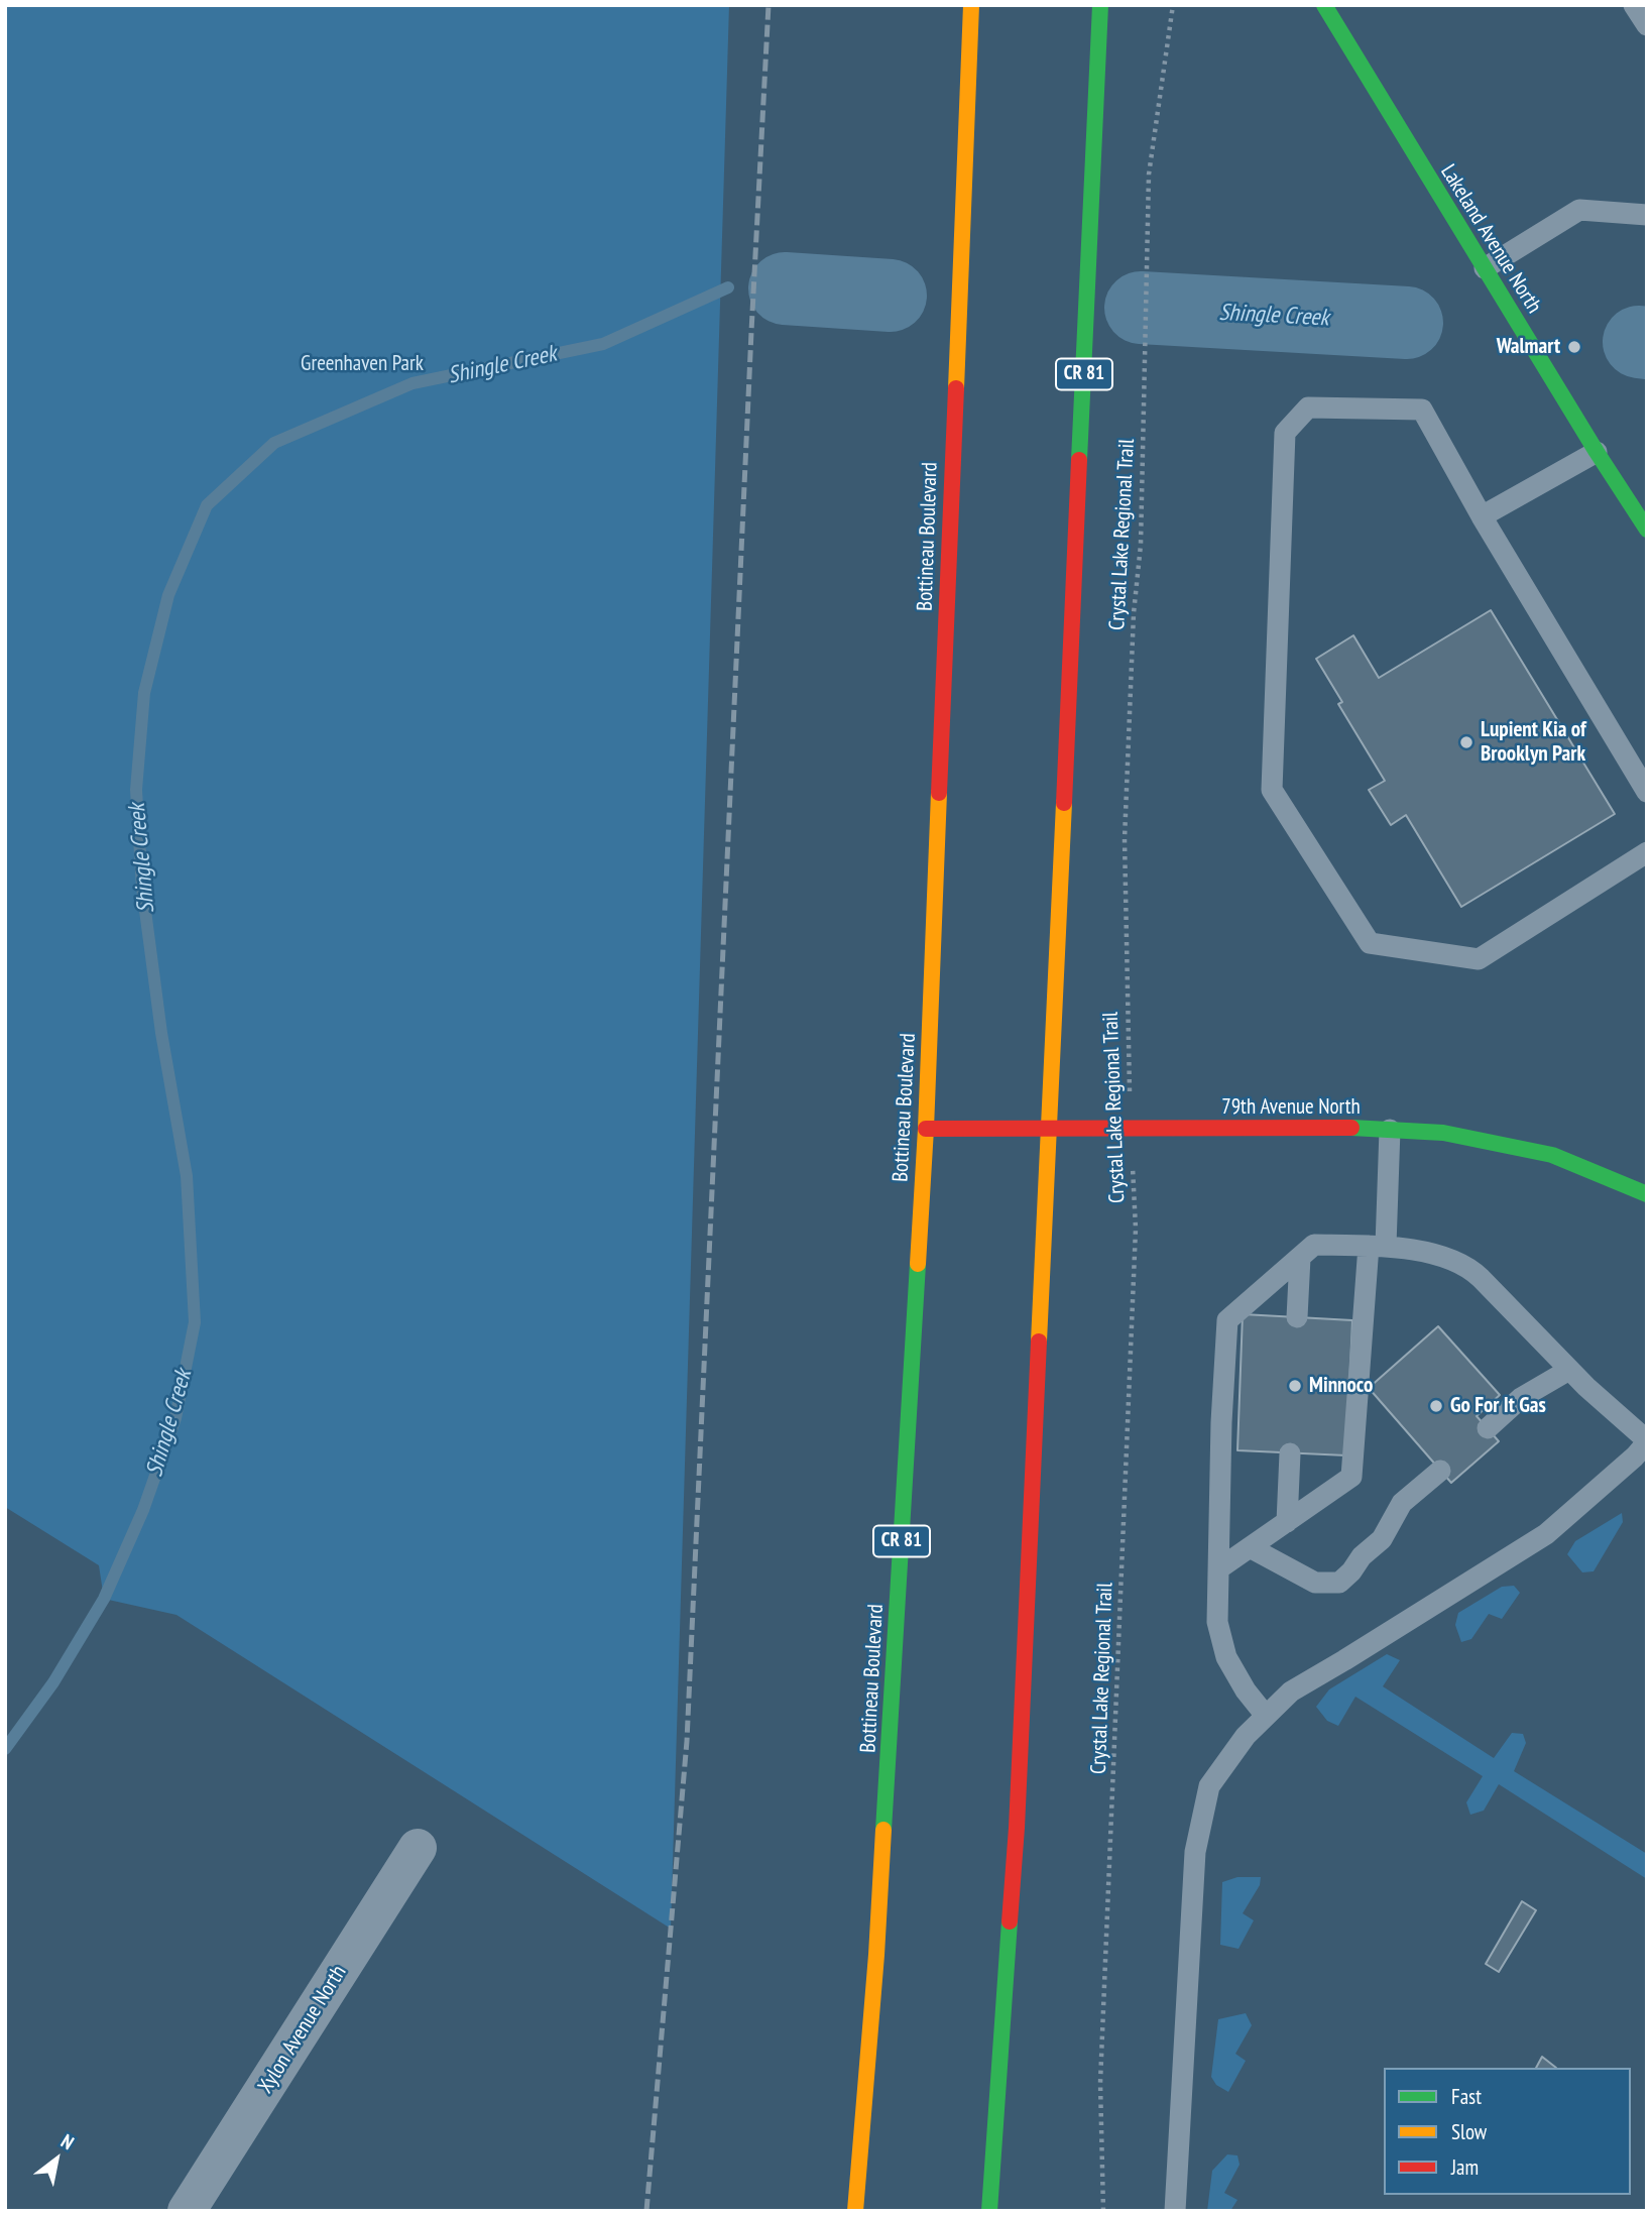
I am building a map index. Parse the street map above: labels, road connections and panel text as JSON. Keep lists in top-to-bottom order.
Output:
{
  "streets": {
    "main road": [
      "Lakeland Avenue North",
      "CR 81",
      "Bottineau Boulevard",
      "79th Avenue North"
    ],
    "street": ["Xylon Avenue North"],
    "path": ["Crystal Lake Regional Trail"]
  },
  "crossings": [
    ["CR 81", "79th Avenue North"],
    ["Crystal Lake Regional Trail", "79th Avenue North"],
    ["Bottineau Boulevard", "79th Avenue North"]
  ],
  "water": ["Shingle Creek"],
  "parks": ["Greenhaven Park"],
  "places": [
    "Walmart",
    "Lupient Kia of Brooklyn Park",
    "Minnoco",
    "Go For It Gas"
  ],
  "legend": ["Fast", "Slow", "Jam"],
  "north": "top right"
}
